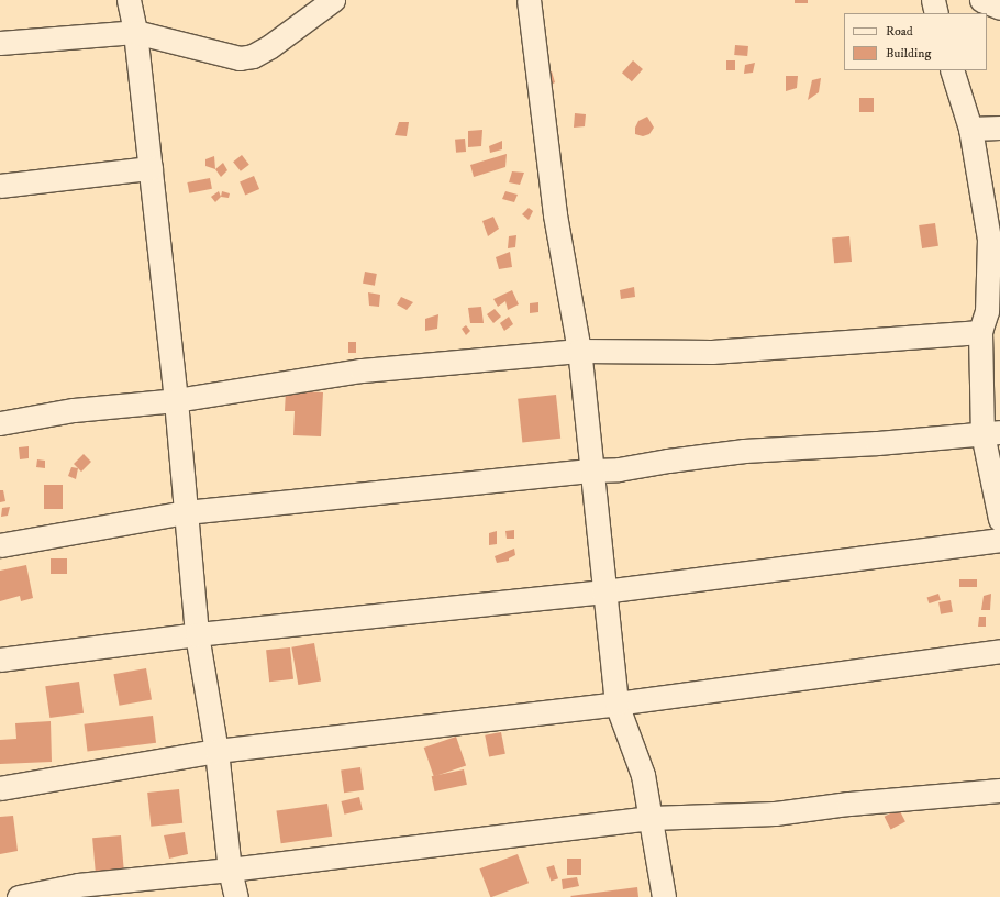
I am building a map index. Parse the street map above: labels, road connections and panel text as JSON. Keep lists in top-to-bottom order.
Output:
{
  "legend": ["Road", "Building"]
}
